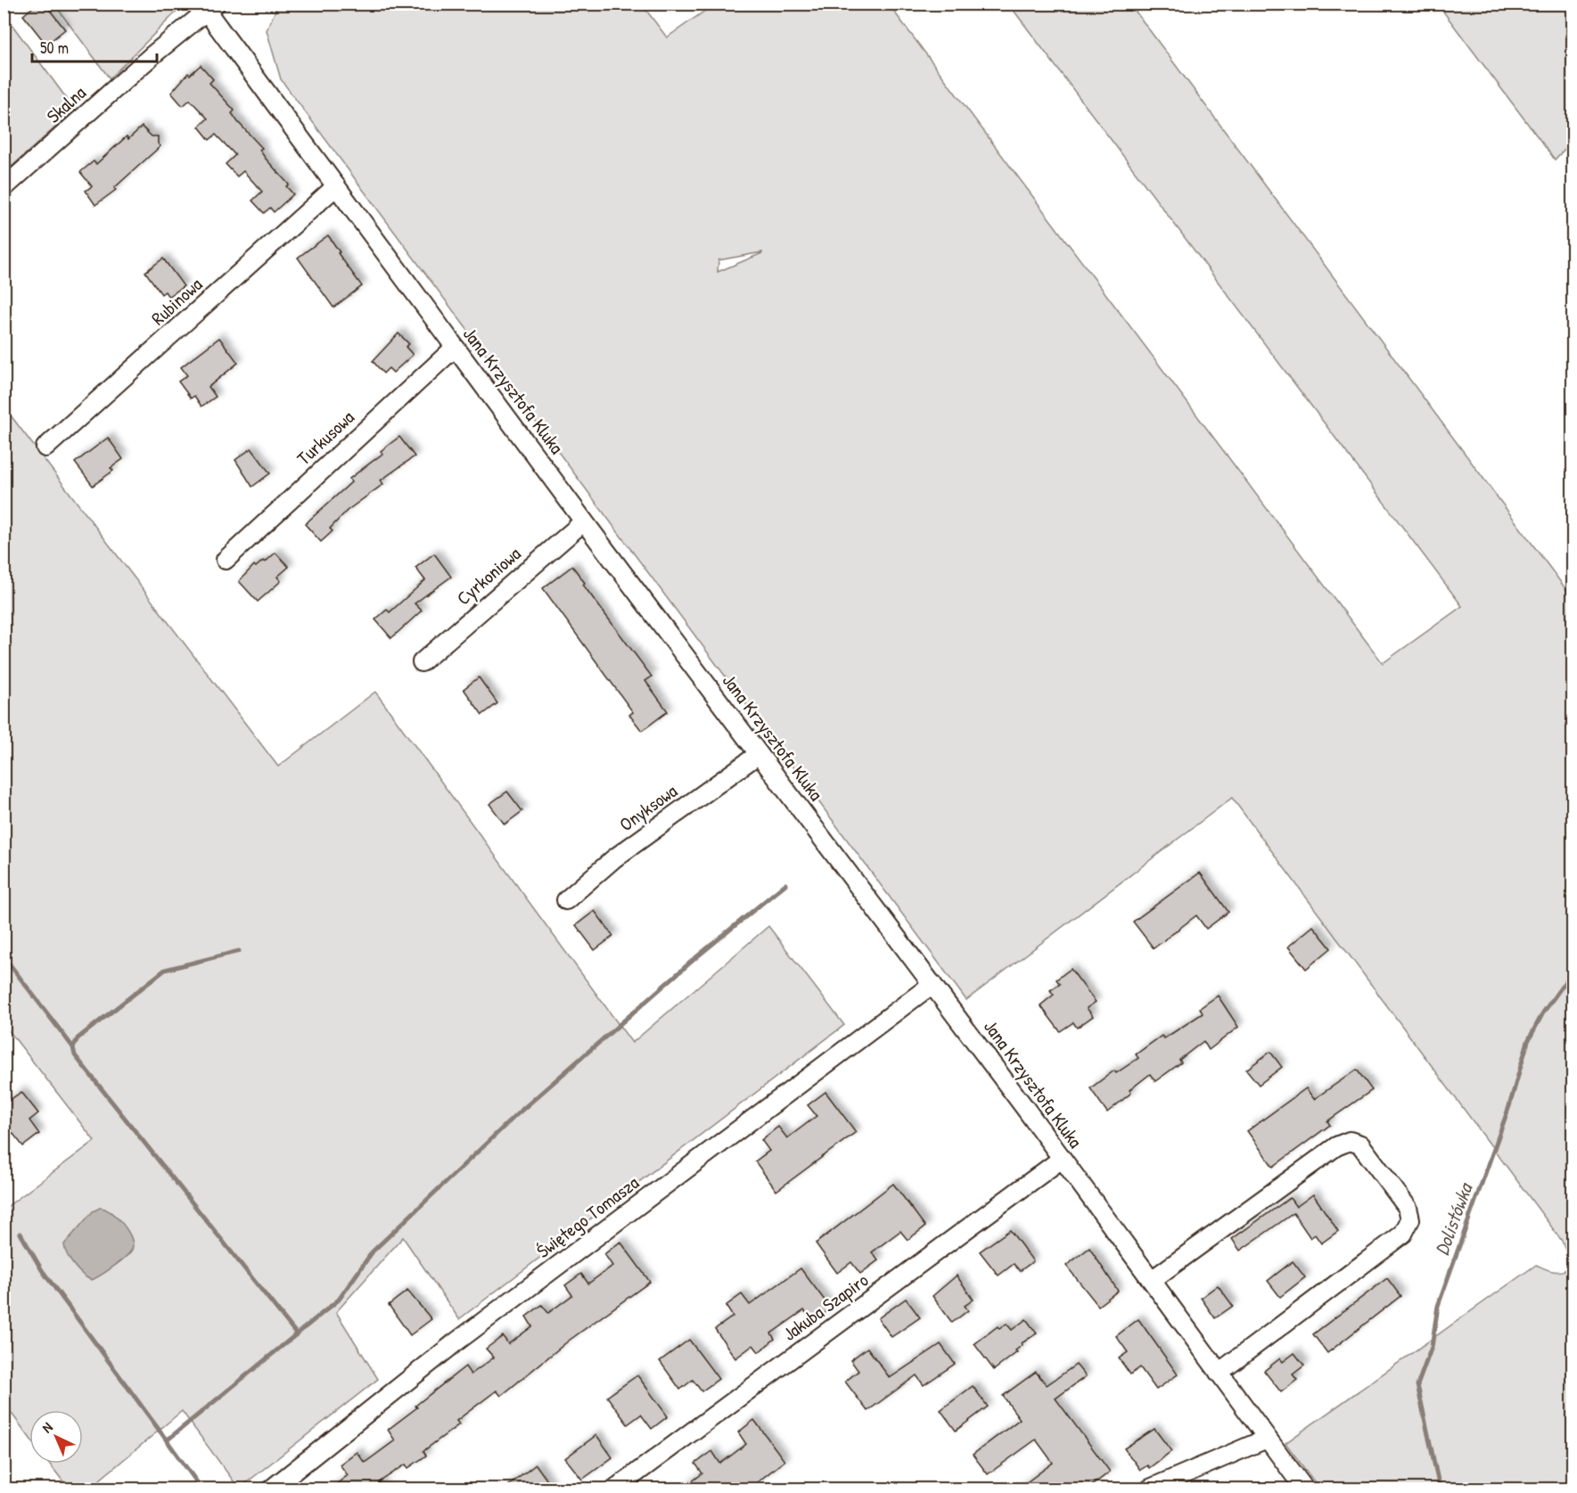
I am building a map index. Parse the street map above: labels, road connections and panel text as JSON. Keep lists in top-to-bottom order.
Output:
{
  "streets": {
    "street": [
      "Skalna",
      "Rubinowa",
      "Jana Krzysztofa Kluka",
      "Turkusowa",
      "Cyrkoniowa",
      "Onyksowa",
      "Świętego Tomasza",
      "Jakuba Szapiro"
    ]
  },
  "crossings": [
    ["Skalna", "Jana Krzysztofa Kluka"],
    ["Rubinowa", "Jana Krzysztofa Kluka"],
    ["Jana Krzysztofa Kluka", "Turkusowa"],
    ["Jana Krzysztofa Kluka", "Cyrkoniowa"],
    ["Jana Krzysztofa Kluka", "Onyksowa"],
    ["Jana Krzysztofa Kluka", "Świętego Tomasza"],
    ["Jana Krzysztofa Kluka", "Jakuba Szapiro"]
  ],
  "water": ["Dolistówka"],
  "scale_bar": "50 m",
  "north": "top left"
}
